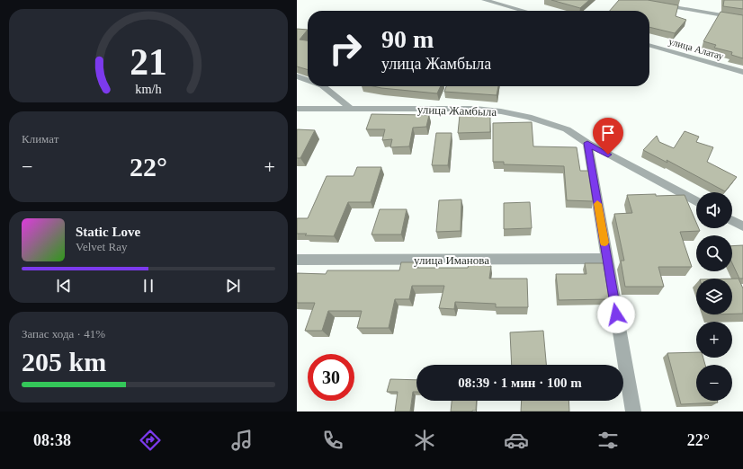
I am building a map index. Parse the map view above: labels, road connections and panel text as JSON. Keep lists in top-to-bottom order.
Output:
{
  "streets": {
    "street": ["улица Алатау", "улица Жамбыла", "улица Иманова"]
  },
  "page": {
    "turn": ["90 m", "улица Жамбыла"],
    "tile": [
      "Климат",
      ["Запас хода · 41%", "205 km"]
    ],
    "heat": ["−", "22°", "+"],
    "map_buttons": ["+", "−"],
    "song": ["Static Love", "Velvet Ray"],
    "limit": "30",
    "trip": "08:39 · 1 мин · 100 m",
    "tabs": ["08:38", "22°"],
    "gauge": ["21", "km/h"]
  }
}
